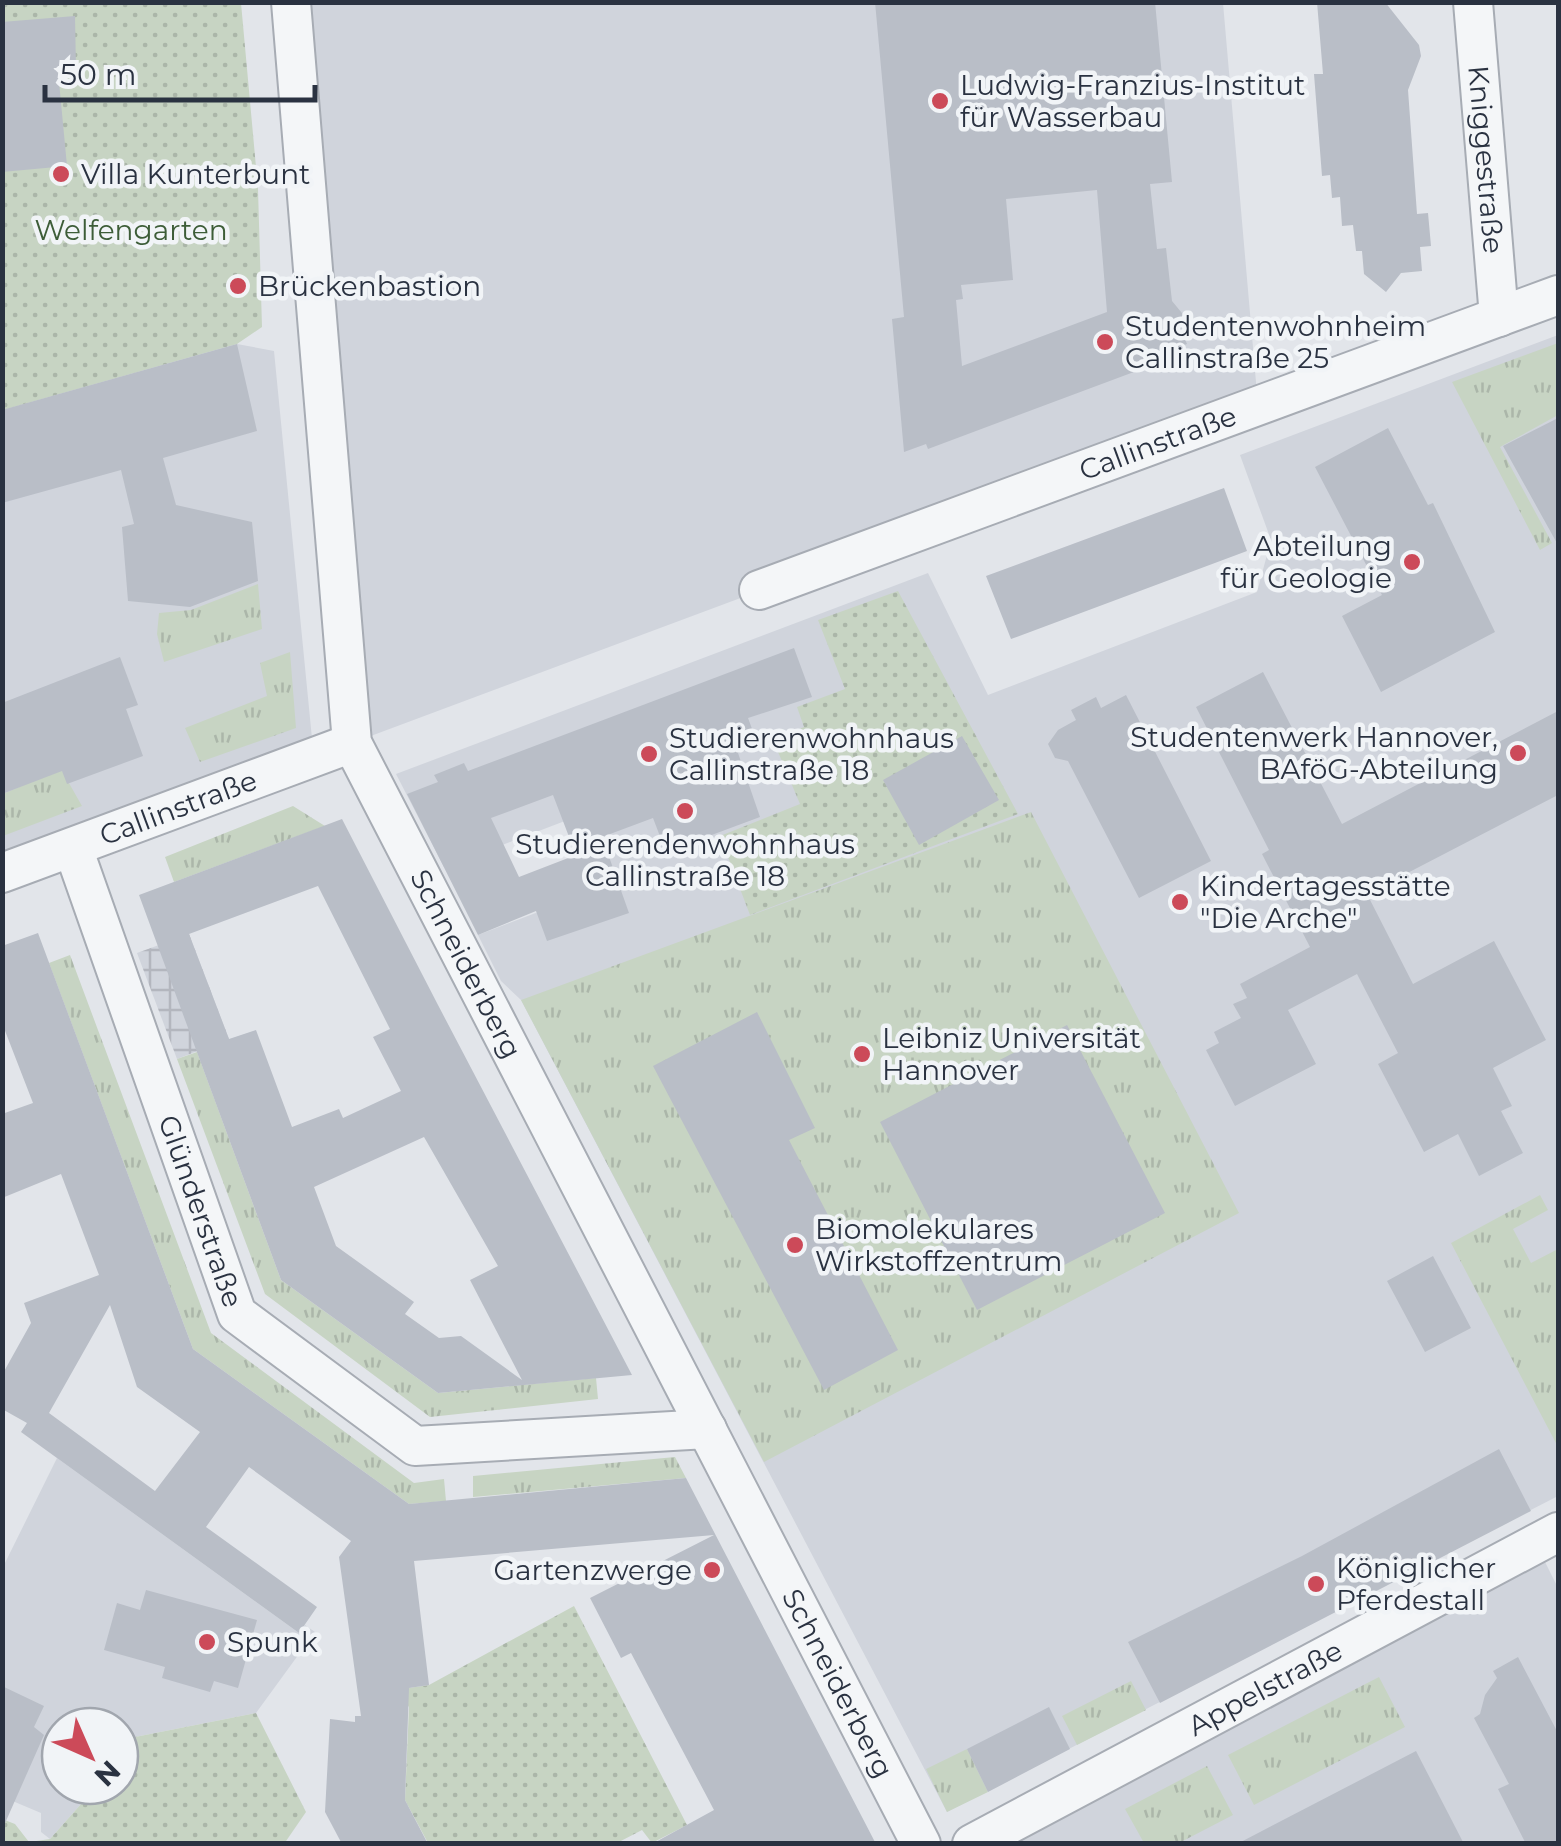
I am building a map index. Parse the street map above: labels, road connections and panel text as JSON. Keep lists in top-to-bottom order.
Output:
{
  "streets": {
    "street": [
      "Kniggestraße",
      "Callinstraße",
      "Schneiderberg",
      "Glünderstraße",
      "Appelstraße"
    ]
  },
  "crossings": [
    ["Kniggestraße", "Callinstraße"],
    ["Callinstraße", "Schneiderberg"],
    ["Callinstraße", "Glünderstraße"],
    ["Schneiderberg", "Glünderstraße"]
  ],
  "parks": ["Welfengarten"],
  "places": [
    "Ludwig-Franzius-Institut für Wasserbau",
    "Villa Kunterbunt",
    "Brückenbastion",
    "Studentenwohnheim Callinstraße 25",
    "Abteilung für Geologie",
    "Studentenwerk Hannover, BAföG-Abteilung",
    "Studierenwohnhaus Callinstraße 18",
    "Studierendenwohnhaus Callinstraße 18",
    "Kindertagesstätte \"Die Arche\"",
    "Leibniz Universität Hannover",
    "Biomolekulares Wirkstoffzentrum",
    "Gartenzwerge",
    "Königlicher Pferdestall",
    "Spunk"
  ],
  "scale_bar": "50 m",
  "north": "bottom right"
}
